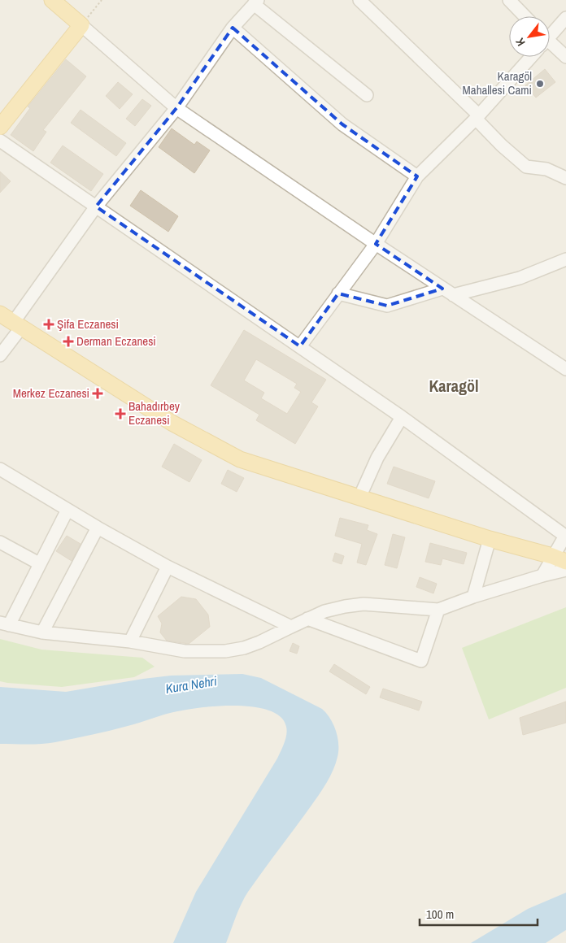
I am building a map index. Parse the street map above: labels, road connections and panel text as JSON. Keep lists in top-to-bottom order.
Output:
{
  "districts": ["Karagöl"],
  "water": ["Kura Nehri"],
  "places": {
    "other": ["Karagöl Mahallesi Cami"],
    "health": [
      "Şifa Eczanesi",
      "Derman Eczanesi",
      "Merkez Eczanesi",
      "Bahadırbey Eczanesi"
    ]
  },
  "scale_bar": "100 m",
  "north": "bottom left"
}
